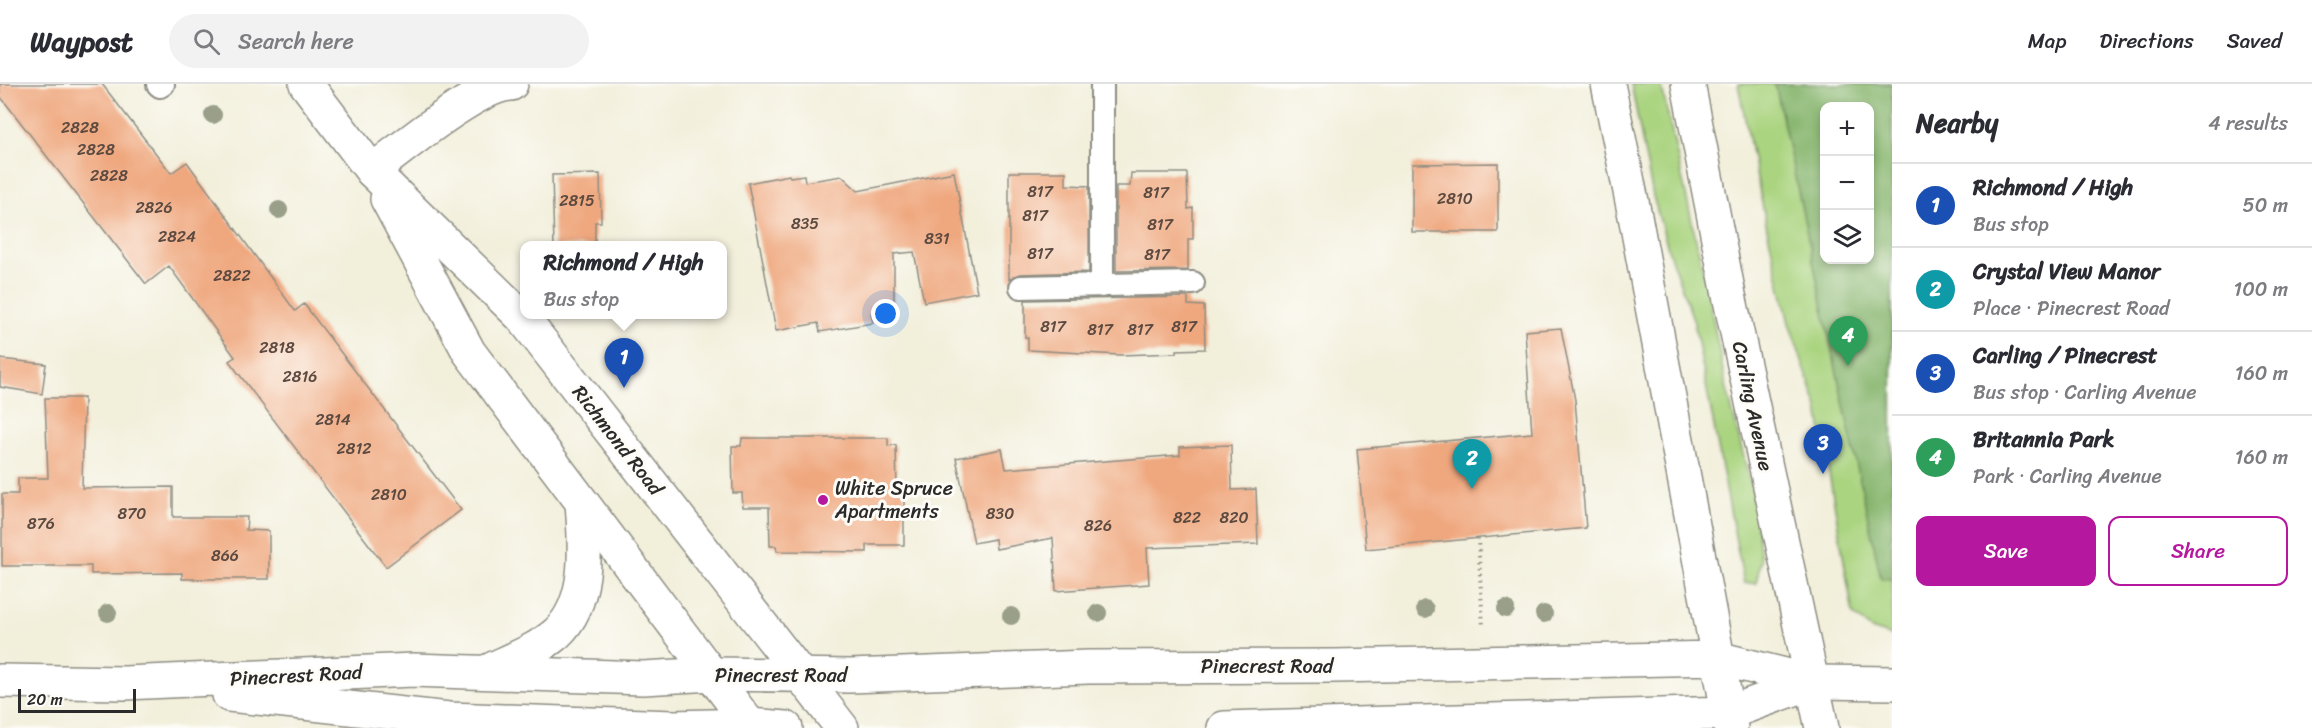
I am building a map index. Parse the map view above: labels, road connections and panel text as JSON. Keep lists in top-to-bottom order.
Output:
{
  "streets": {
    "main road": ["Carling Avenue", "Richmond Road", "Pinecrest Road"]
  },
  "crossings": [
    ["Carling Avenue", "Pinecrest Road"],
    ["Richmond Road", "Pinecrest Road"]
  ],
  "places": ["White Spruce Apartments"],
  "house_numbers": [
    "2828",
    "2828",
    "2828",
    "817",
    "817",
    "2810",
    "2815",
    "2826",
    "817",
    "835",
    "817",
    "2824",
    "831",
    "817",
    "817",
    "2822",
    "817",
    "817",
    "817",
    "817",
    "2818",
    "2816",
    "2814",
    "2812",
    "2810",
    "870",
    "830",
    "822",
    "820",
    "876",
    "826",
    "866"
  ],
  "scale_bar": "20 m",
  "page": {
    "header": "Waypost",
    "search": "Search here",
    "nav": ["Map", "Directions", "Saved"],
    "heading": ["Nearby", "4 results"],
    "map_buttons": ["+", "−"],
    "list": [
      {
        "mark": "1",
        "name": "Richmond / High",
        "note": "Bus stop",
        "value": "50 m"
      },
      {
        "mark": "2",
        "name": "Crystal View Manor",
        "note": "Place · Pinecrest Road",
        "value": "100 m"
      },
      {
        "mark": "3",
        "name": "Carling / Pinecrest",
        "note": "Bus stop · Carling Avenue",
        "value": "160 m"
      },
      {
        "mark": "4",
        "name": "Britannia Park",
        "note": "Park · Carling Avenue",
        "value": "160 m"
      }
    ],
    "popup": ["Richmond / High", "Bus stop"],
    "pins": [
      "4",
      "1",
      "3",
      "2"
    ],
    "buttons": ["Save", "Share"],
    "scale": "20 m"
  }
}
